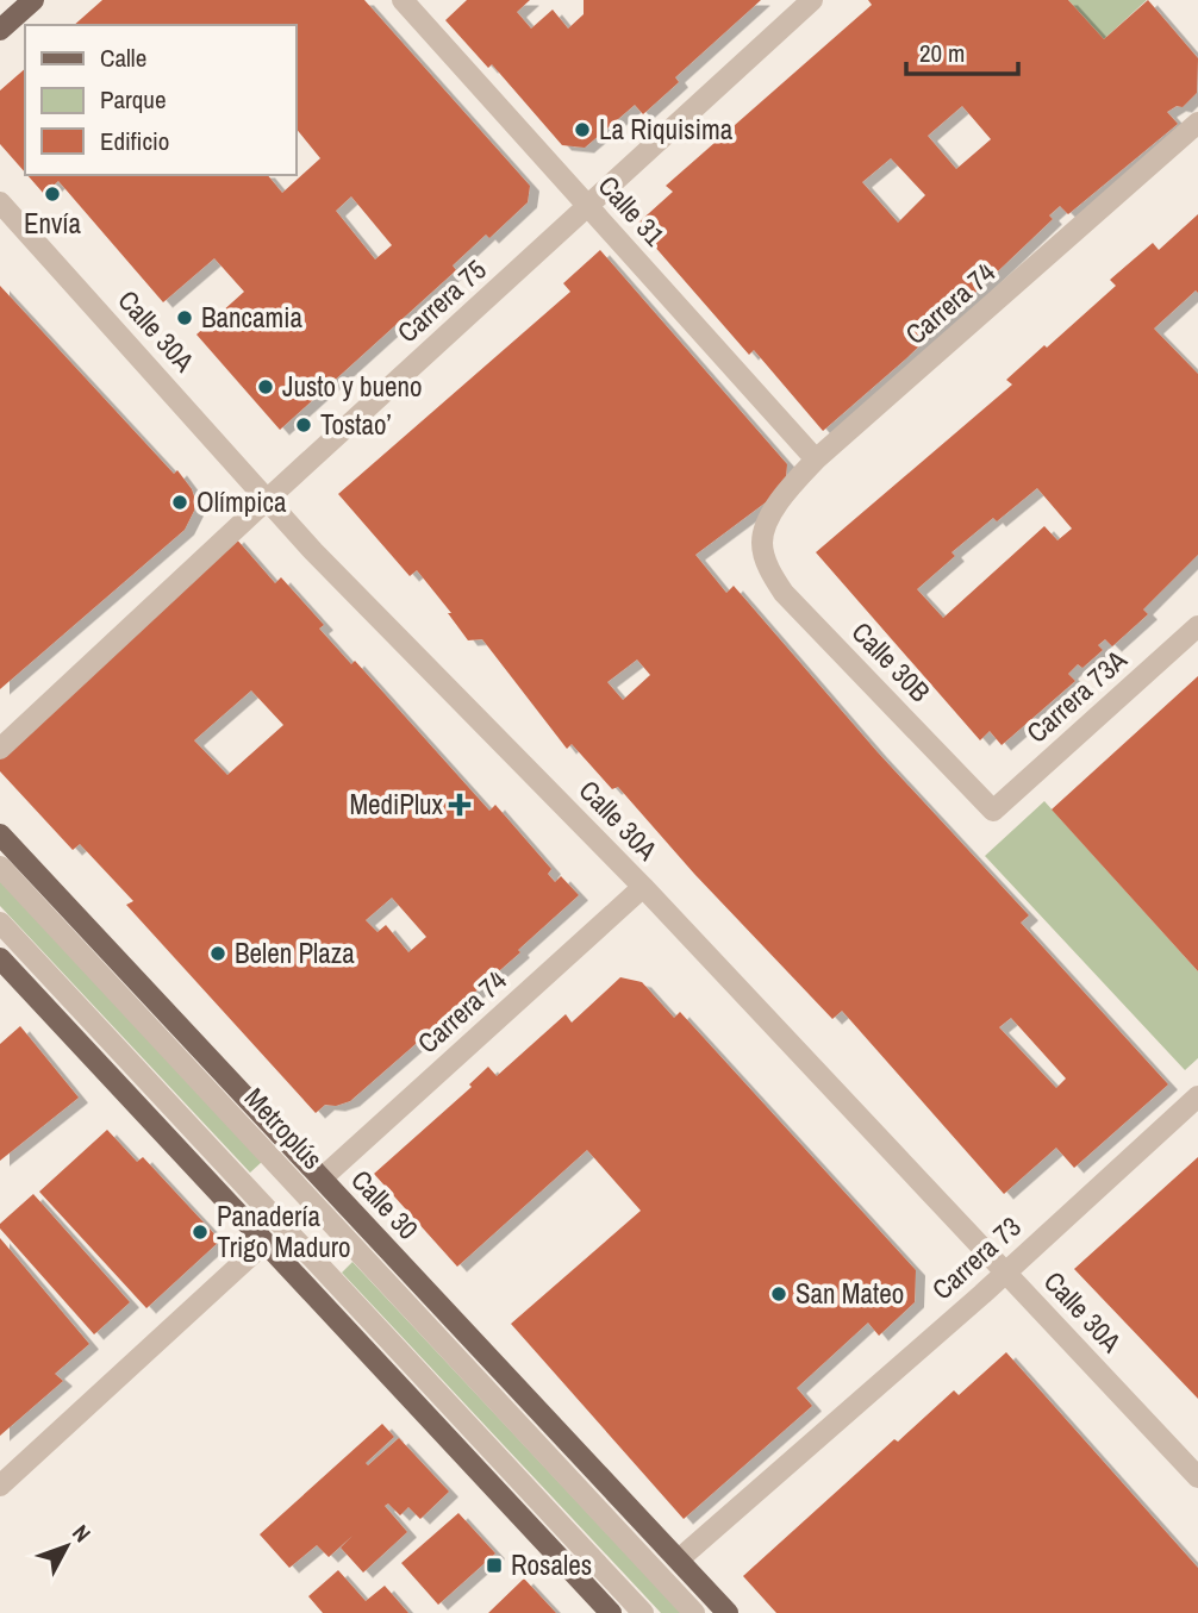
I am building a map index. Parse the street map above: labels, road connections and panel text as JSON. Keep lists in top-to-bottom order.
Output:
{
  "streets": {
    "main road": ["Calle 30"],
    "street": [
      "Calle 31",
      "Carrera 75",
      "Carrera 74",
      "Calle 30A",
      "Calle 30B",
      "Carrera 73A",
      "Metroplús",
      "Carrera 73"
    ]
  },
  "crossings": [
    ["Calle 31", "Carrera 75"],
    ["Calle 31", "Carrera 74"],
    ["Carrera 75", "Calle 30A"],
    ["Carrera 74", "Calle 30A"],
    ["Carrera 74", "Calle 30B"],
    ["Carrera 74", "Calle 30"],
    ["Calle 30A", "Carrera 73"],
    ["Calle 30B", "Carrera 73A"],
    ["Calle 30", "Carrera 73"]
  ],
  "places": {
    "other": [
      "La Riquisima",
      "Envía",
      "Bancamia",
      "Justo y bueno",
      "Tostao’",
      "Olímpica",
      "Belen Plaza",
      "Panadería Trigo Maduro",
      "San Mateo"
    ],
    "health": ["MediPlux"],
    "transit": ["Rosales"]
  },
  "legend": ["Calle", "Parque", "Edificio"],
  "scale_bar": "20 m",
  "north": "top right"
}
